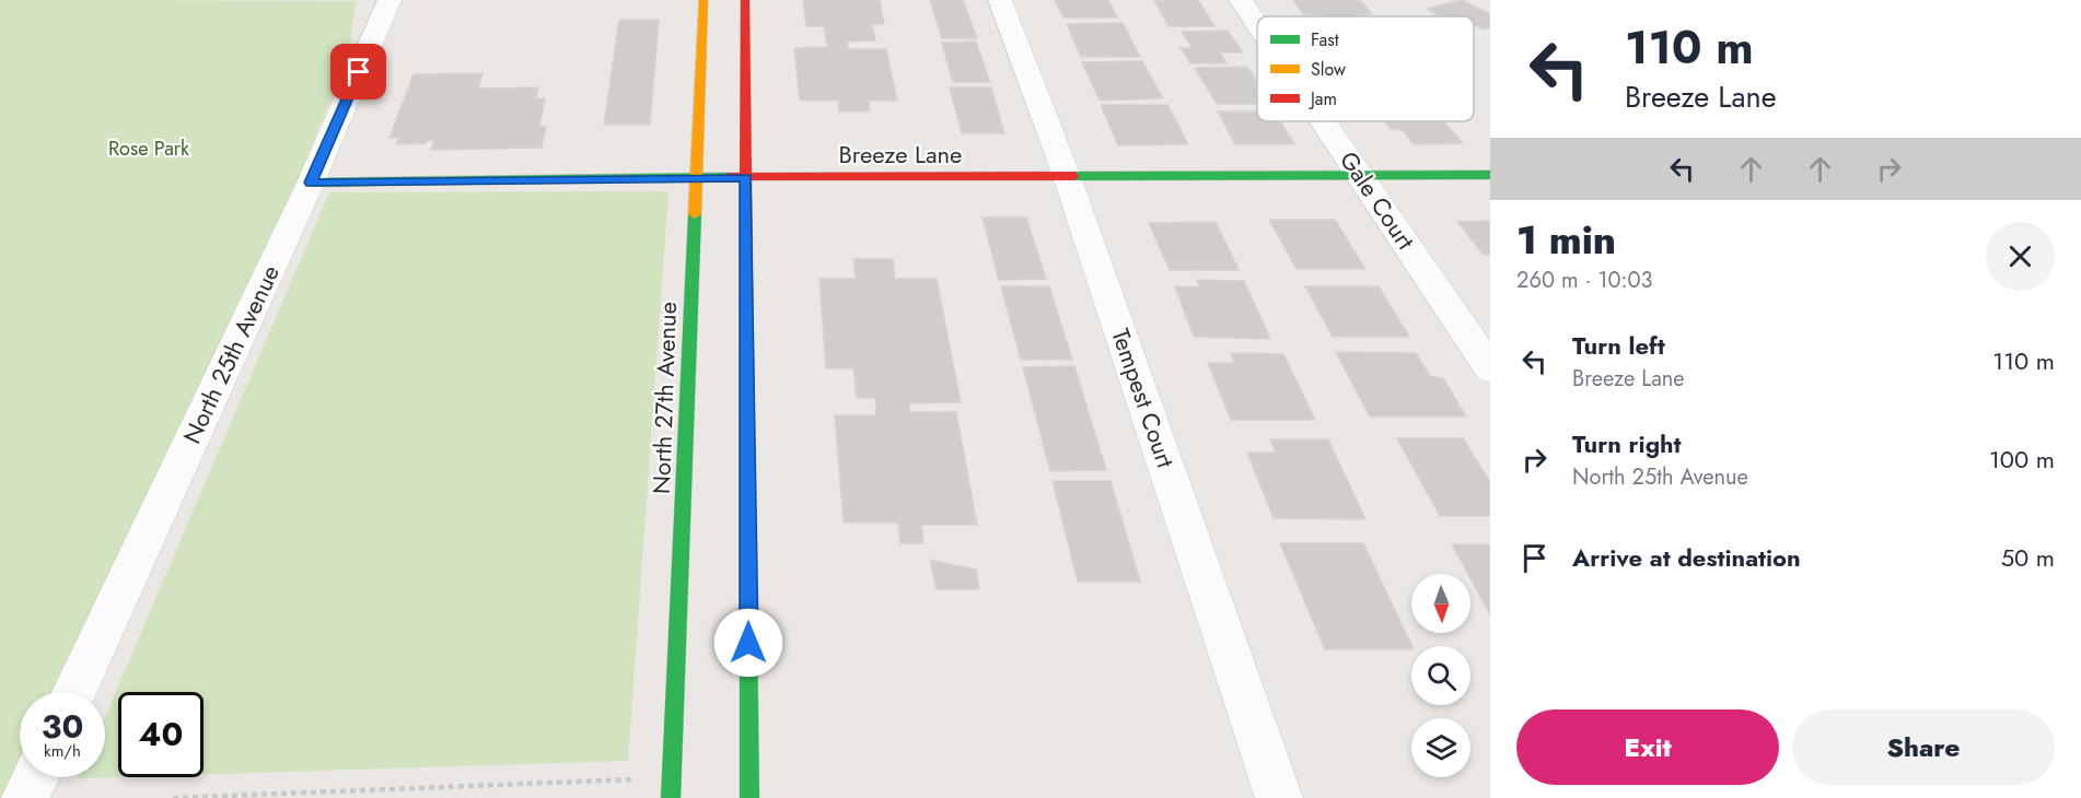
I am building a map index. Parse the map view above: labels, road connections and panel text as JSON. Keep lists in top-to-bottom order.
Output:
{
  "streets": {
    "street": [
      "Breeze Lane",
      "Gale Court",
      "North 25th Avenue",
      "North 27th Avenue",
      "Tempest Court"
    ]
  },
  "crossings": [
    ["Breeze Lane", "Gale Court"],
    ["Breeze Lane", "North 25th Avenue"],
    ["Breeze Lane", "North 27th Avenue"],
    ["Breeze Lane", "Tempest Court"]
  ],
  "parks": ["Rose Park"],
  "legend": ["Fast", "Slow", "Jam"],
  "north": "bottom",
  "page": {
    "turn": ["110 m", "Breeze Lane"],
    "heading": ["1 min", "260 m · 10:03"],
    "list": [
      {
        "name": "Turn left",
        "note": "Breeze Lane",
        "value": "110 m"
      },
      {
        "name": "Turn right",
        "note": "North 25th Avenue",
        "value": "100 m"
      },
      {
        "name": "Arrive at destination",
        "value": "50 m"
      }
    ],
    "speed": "30 km/h",
    "limit": "40",
    "buttons": ["Exit", "Share"]
  }
}
